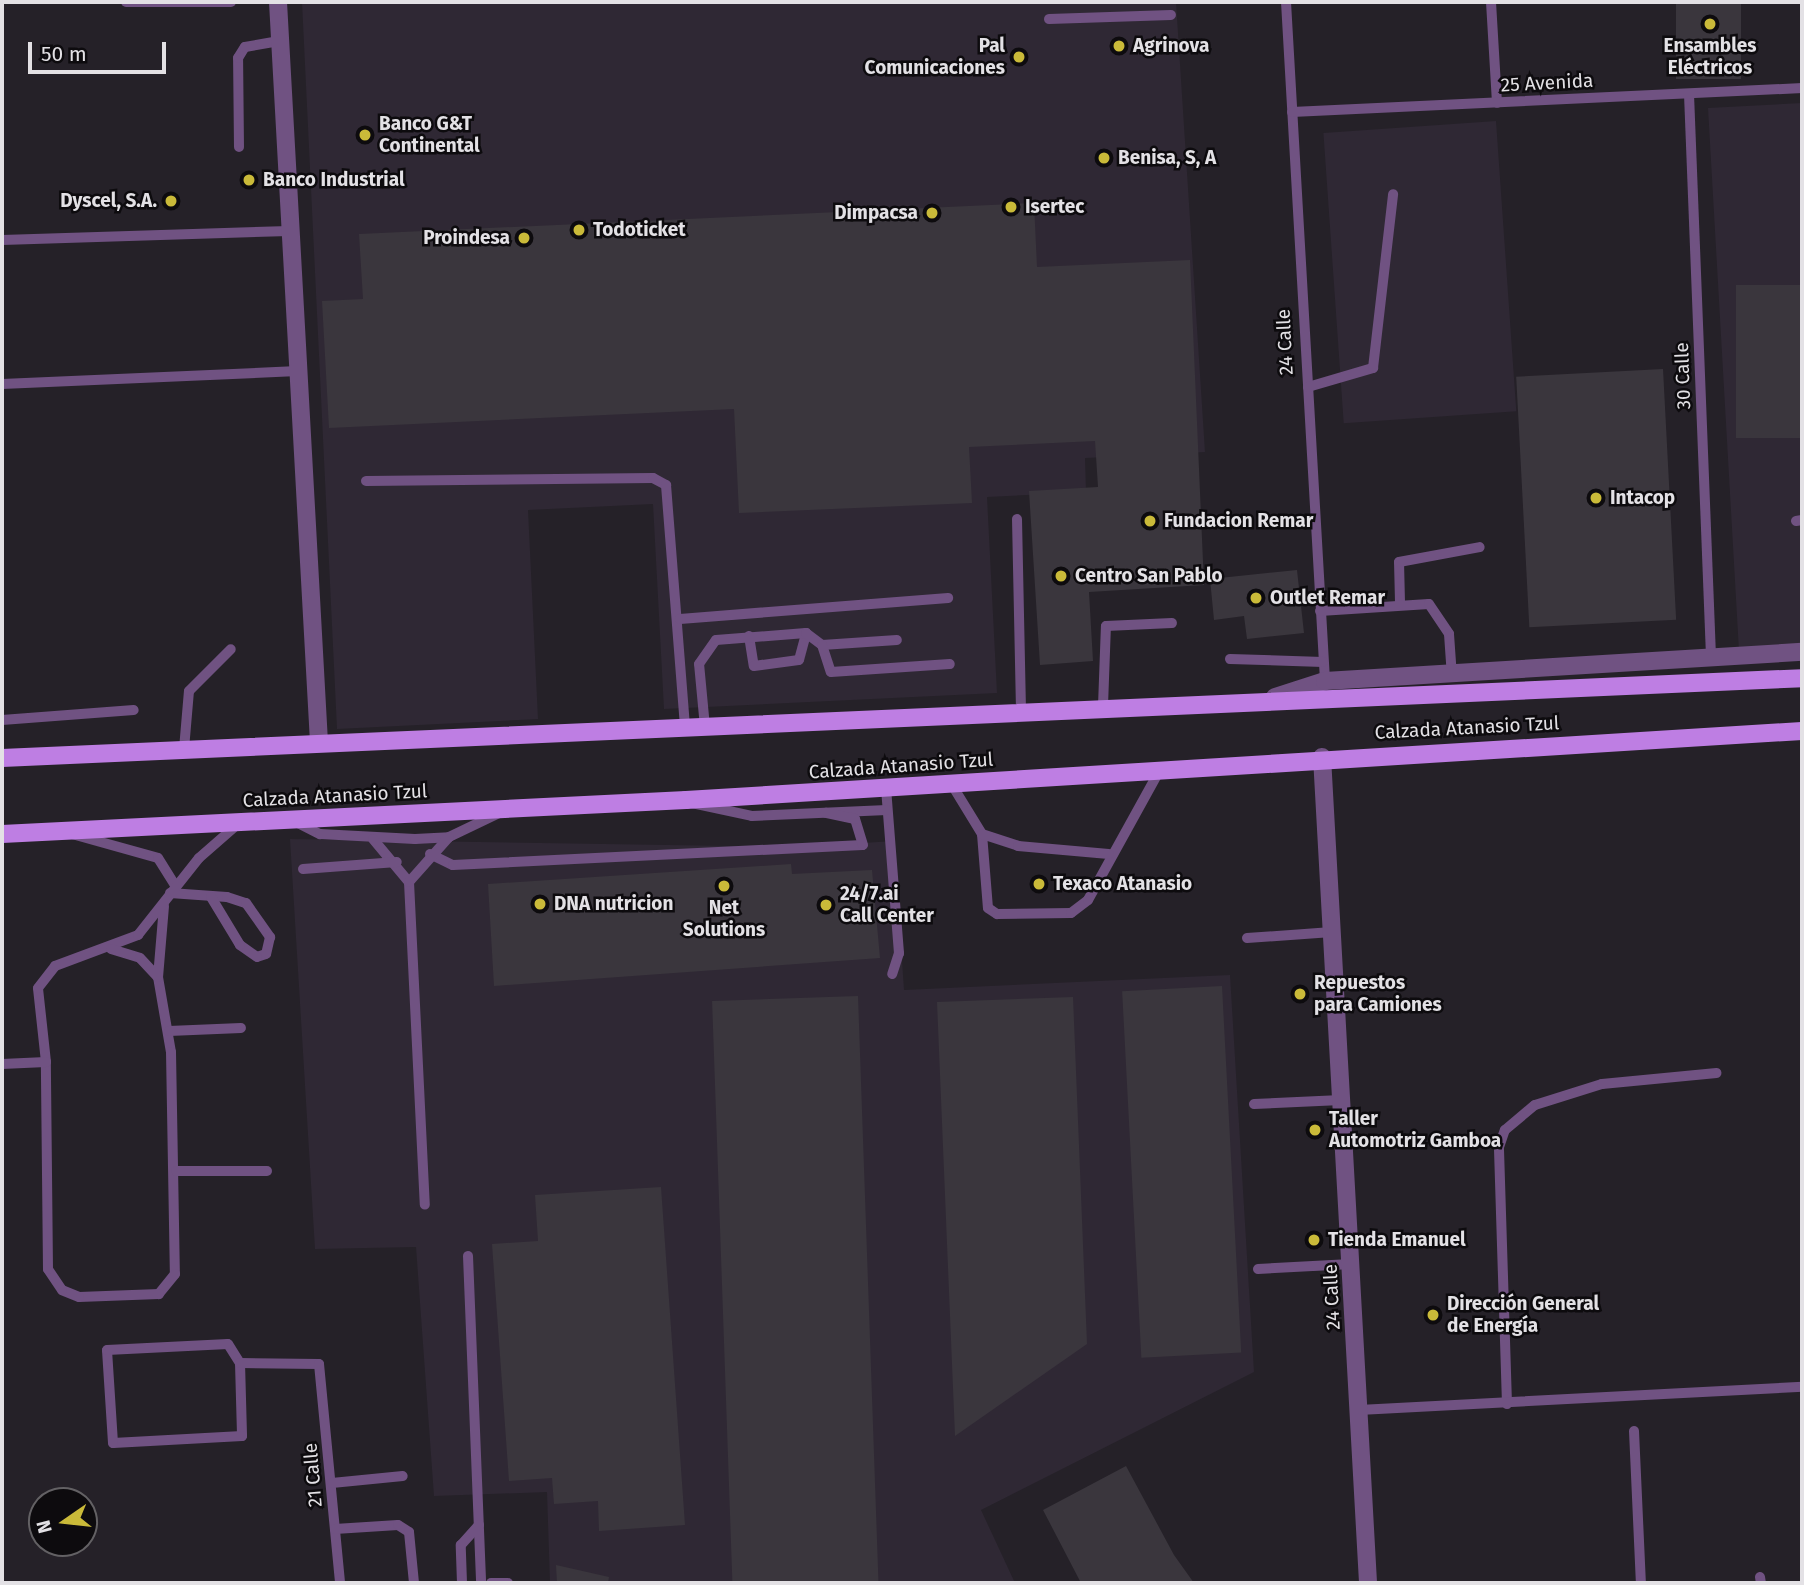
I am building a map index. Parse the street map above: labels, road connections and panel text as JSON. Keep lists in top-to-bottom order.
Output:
{
  "streets": {
    "main road": ["Calzada Atanasio Tzul"],
    "street": ["24 Calle"],
    "lane": ["25 Avenida", "30 Calle", "21 Calle"]
  },
  "crossings": [
    ["25 Avenida", "24 Calle"],
    ["25 Avenida", "30 Calle"],
    ["24 Calle", "Calzada Atanasio Tzul"],
    ["30 Calle", "Calzada Atanasio Tzul"]
  ],
  "places": [
    "Ensambles Eléctricos",
    "Agrinova",
    "Pal Comunicaciones",
    "Banco G&T Continental",
    "Benisa, S, A",
    "Banco Industrial",
    "Dyscel, S.A.",
    "Isertec",
    "Dimpacsa",
    "Todoticket",
    "Proindesa",
    "Intacop",
    "Fundacion Remar",
    "Centro San Pablo",
    "Outlet Remar",
    "Texaco Atanasio",
    "Net Solutions",
    "DNA nutricion",
    "24/7.ai Call Center",
    "Repuestos para Camiones",
    "Taller Automotriz Gamboa",
    "Tienda Emanuel",
    "Dirección General de Energía"
  ],
  "scale_bar": "50 m",
  "north": "left"
}
